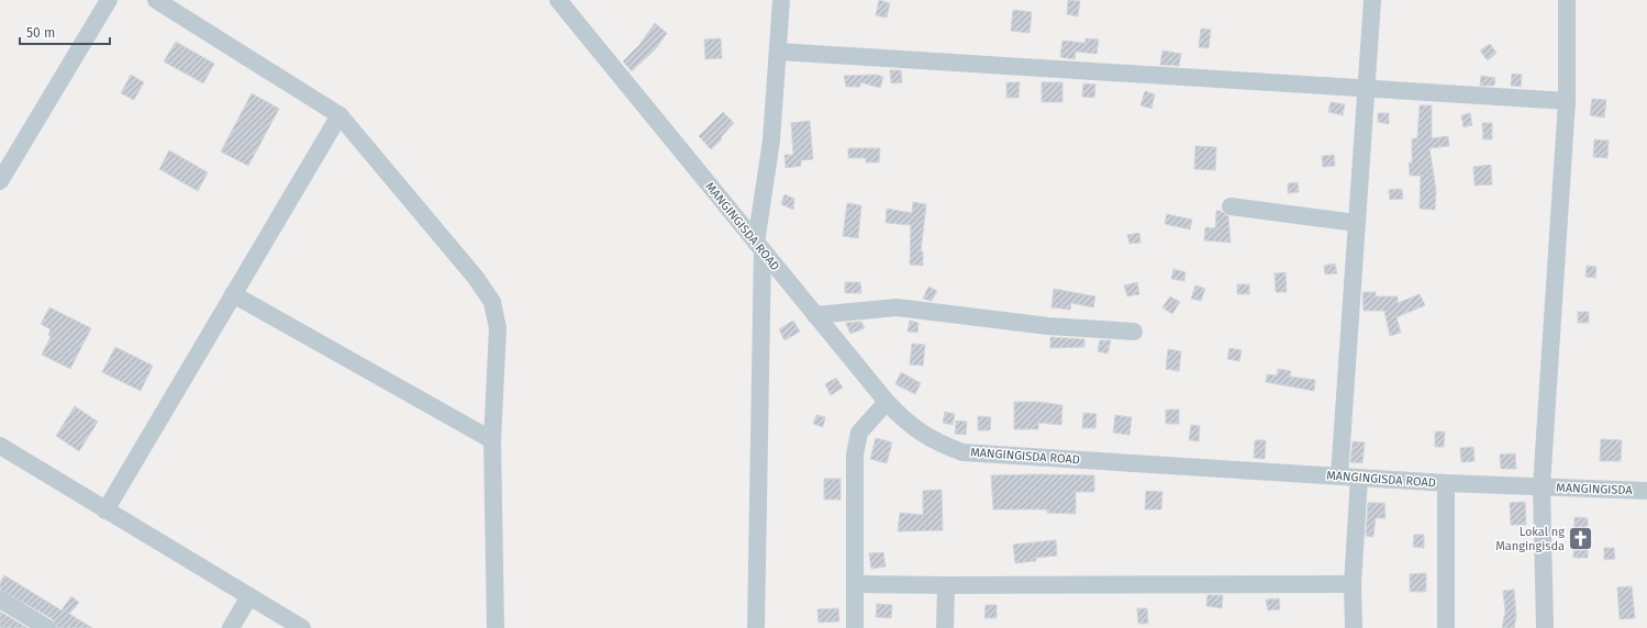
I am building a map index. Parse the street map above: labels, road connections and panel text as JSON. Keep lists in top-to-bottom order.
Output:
{
  "streets": {
    "street": ["MANGINGISDA ROAD", "MANGINGISDA"]
  },
  "crossings": [
    ["MANGINGISDA ROAD", "MANGINGISDA"]
  ],
  "places": {
    "church": ["Lokal ng Mangingisda"]
  },
  "scale_bar": "50 m"
}
